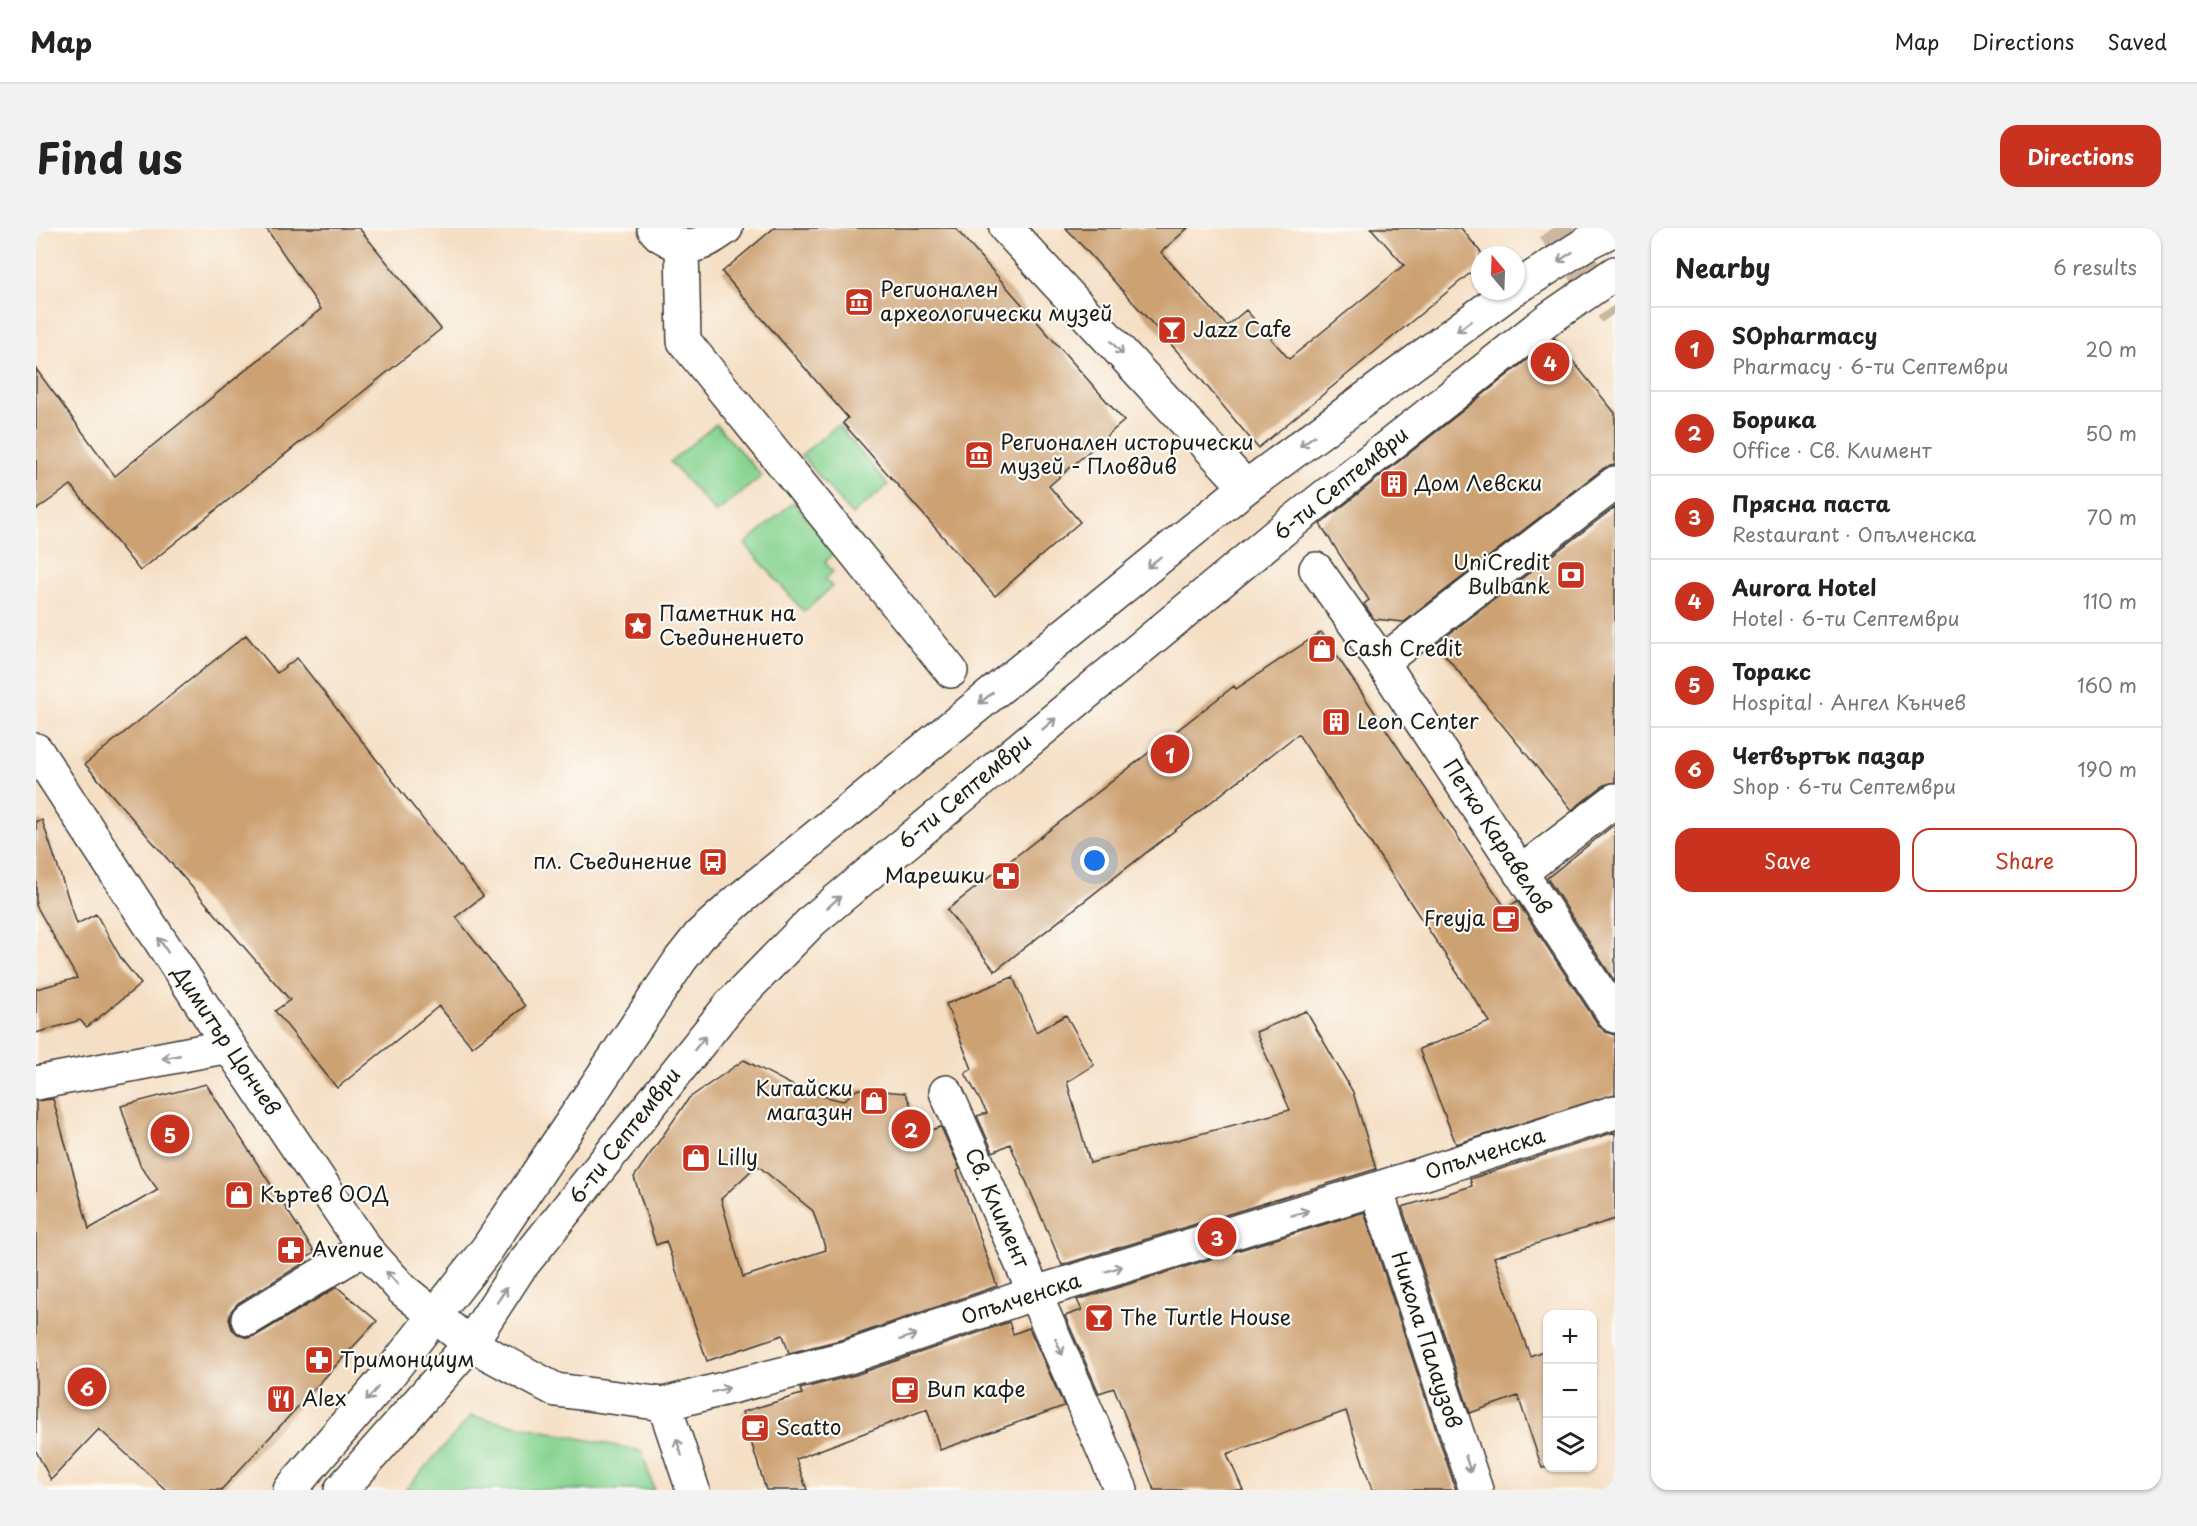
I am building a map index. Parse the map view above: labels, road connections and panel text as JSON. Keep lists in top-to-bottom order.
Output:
{
  "streets": {
    "street": [
      "6-ти Септември",
      "Петко Каравелов",
      "Димитър Цончев",
      "Опълченска",
      "Св. Климент",
      "Никола Палаузов"
    ]
  },
  "crossings": [
    ["6-ти Септември", "Опълченска"],
    ["Димитър Цончев", "Опълченска"],
    ["Опълченска", "Св. Климент"],
    ["Опълченска", "Никола Палаузов"]
  ],
  "one_way": [
    "Димитър Цончев",
    "Опълченска",
    "Св. Климент",
    "Никола Палаузов"
  ],
  "places": {
    "museum": ["Регионален археологически музей", "Регионален исторически музей - Пловдив"],
    "bar": ["Jazz Cafe", "The Turtle House"],
    "building": ["Дом Левски", "Leon Center"],
    "bank": ["UniCredit Bulbank"],
    "place": ["Паметник на Съединението"],
    "shop": [
      "Cash Credit",
      "Китайски магазин",
      "Lilly",
      "Къртев ООД"
    ],
    "bus stop": ["пл. Съединение"],
    "pharmacy": ["Марешки", "Avenue", "Тримонциум"],
    "cafe": ["Freyja", "Вип кафе", "Scatto"],
    "restaurant": ["Alex"]
  },
  "north": "top",
  "page": {
    "header": "Map",
    "nav": ["Map", "Directions", "Saved"],
    "title": "Find us",
    "buttons": [
      "Directions",
      ["Save", "Share"]
    ],
    "heading": ["Nearby", "6 results"],
    "list": [
      {
        "mark": "1",
        "name": "SOpharmacy",
        "note": "Pharmacy · 6-ти Септември",
        "value": "20 m"
      },
      {
        "mark": "2",
        "name": "Борика",
        "note": "Office · Св. Климент",
        "value": "50 m"
      },
      {
        "mark": "3",
        "name": "Прясна паста",
        "note": "Restaurant · Опълченска",
        "value": "70 m"
      },
      {
        "mark": "4",
        "name": "Aurora Hotel",
        "note": "Hotel · 6-ти Септември",
        "value": "110 m"
      },
      {
        "mark": "5",
        "name": "Торакс",
        "note": "Hospital · Ангел Кънчев",
        "value": "160 m"
      },
      {
        "mark": "6",
        "name": "Четвъртък пазар",
        "note": "Shop · 6-ти Септември",
        "value": "190 m"
      }
    ],
    "pins": [
      "4",
      "1",
      "2",
      "5",
      "3",
      "6"
    ],
    "map_buttons": ["+", "−"]
  }
}
